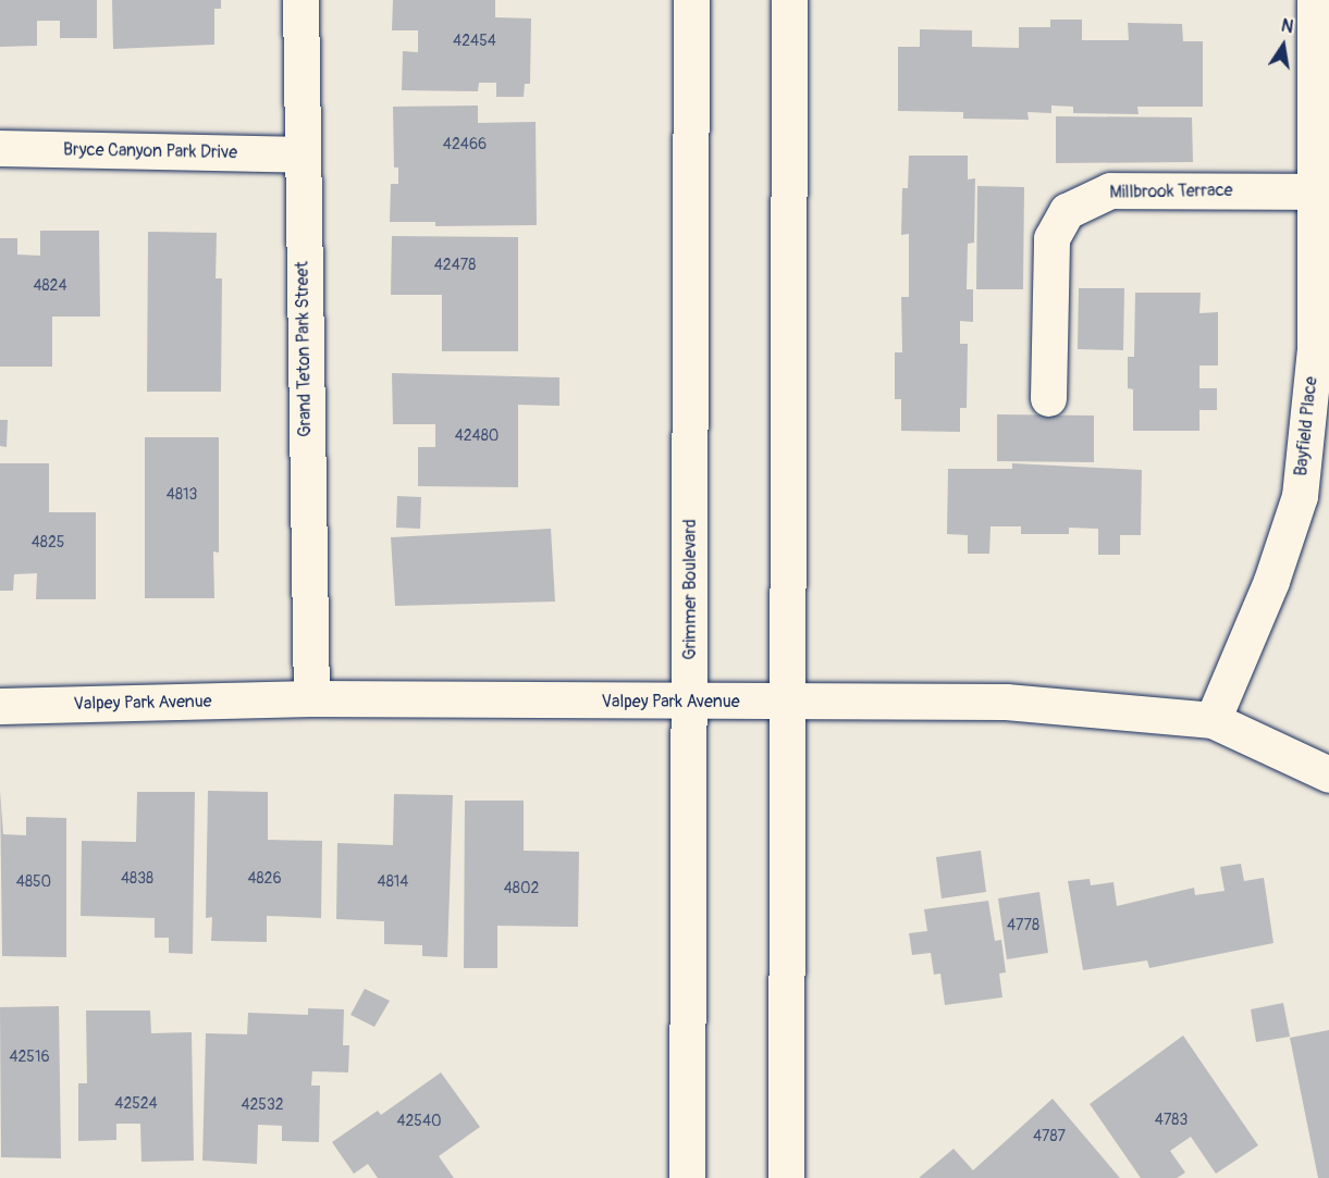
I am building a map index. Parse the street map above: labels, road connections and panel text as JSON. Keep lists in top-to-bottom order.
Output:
{
  "streets": {
    "street": [
      "Bryce Canyon Park Drive",
      "Millbrook Terrace",
      "Grand Teton Park Street",
      "Bayfield Place",
      "Grimmer Boulevard",
      "Valpey Park Avenue"
    ]
  },
  "crossings": [
    ["Bryce Canyon Park Drive", "Grand Teton Park Street"],
    ["Millbrook Terrace", "Bayfield Place"],
    ["Grand Teton Park Street", "Valpey Park Avenue"],
    ["Bayfield Place", "Valpey Park Avenue"],
    ["Grimmer Boulevard", "Valpey Park Avenue"]
  ],
  "house_numbers": [
    "42454",
    "42466",
    "42478",
    "4824",
    "42480",
    "4813",
    "4825",
    "4838",
    "4826",
    "4850",
    "4814",
    "4802",
    "4778",
    "42516",
    "42524",
    "42532",
    "4783",
    "42540",
    "4787"
  ],
  "north": "top"
}
